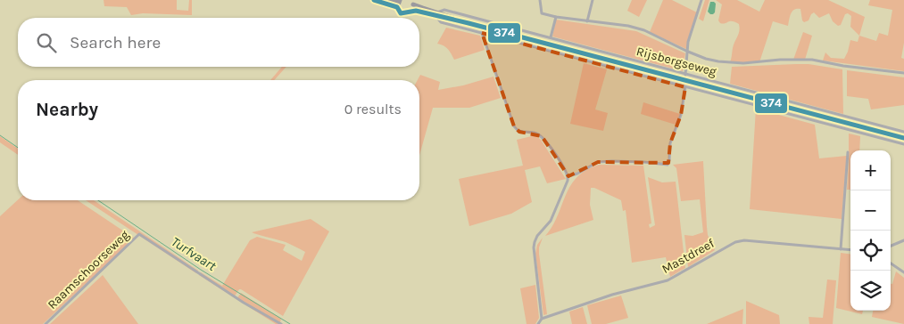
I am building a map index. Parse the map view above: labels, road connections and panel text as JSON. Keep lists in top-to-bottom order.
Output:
{
  "streets": {
    "main road": ["Rijsbergseweg"],
    "street": ["Mastdreef", "Raamschoorseweg"]
  },
  "water": ["Turfvaart"],
  "lines": ["transit line 374"],
  "page": {
    "search": "Search here",
    "heading": ["Nearby", "0 results"],
    "map_buttons": ["+", "−"]
  }
}
